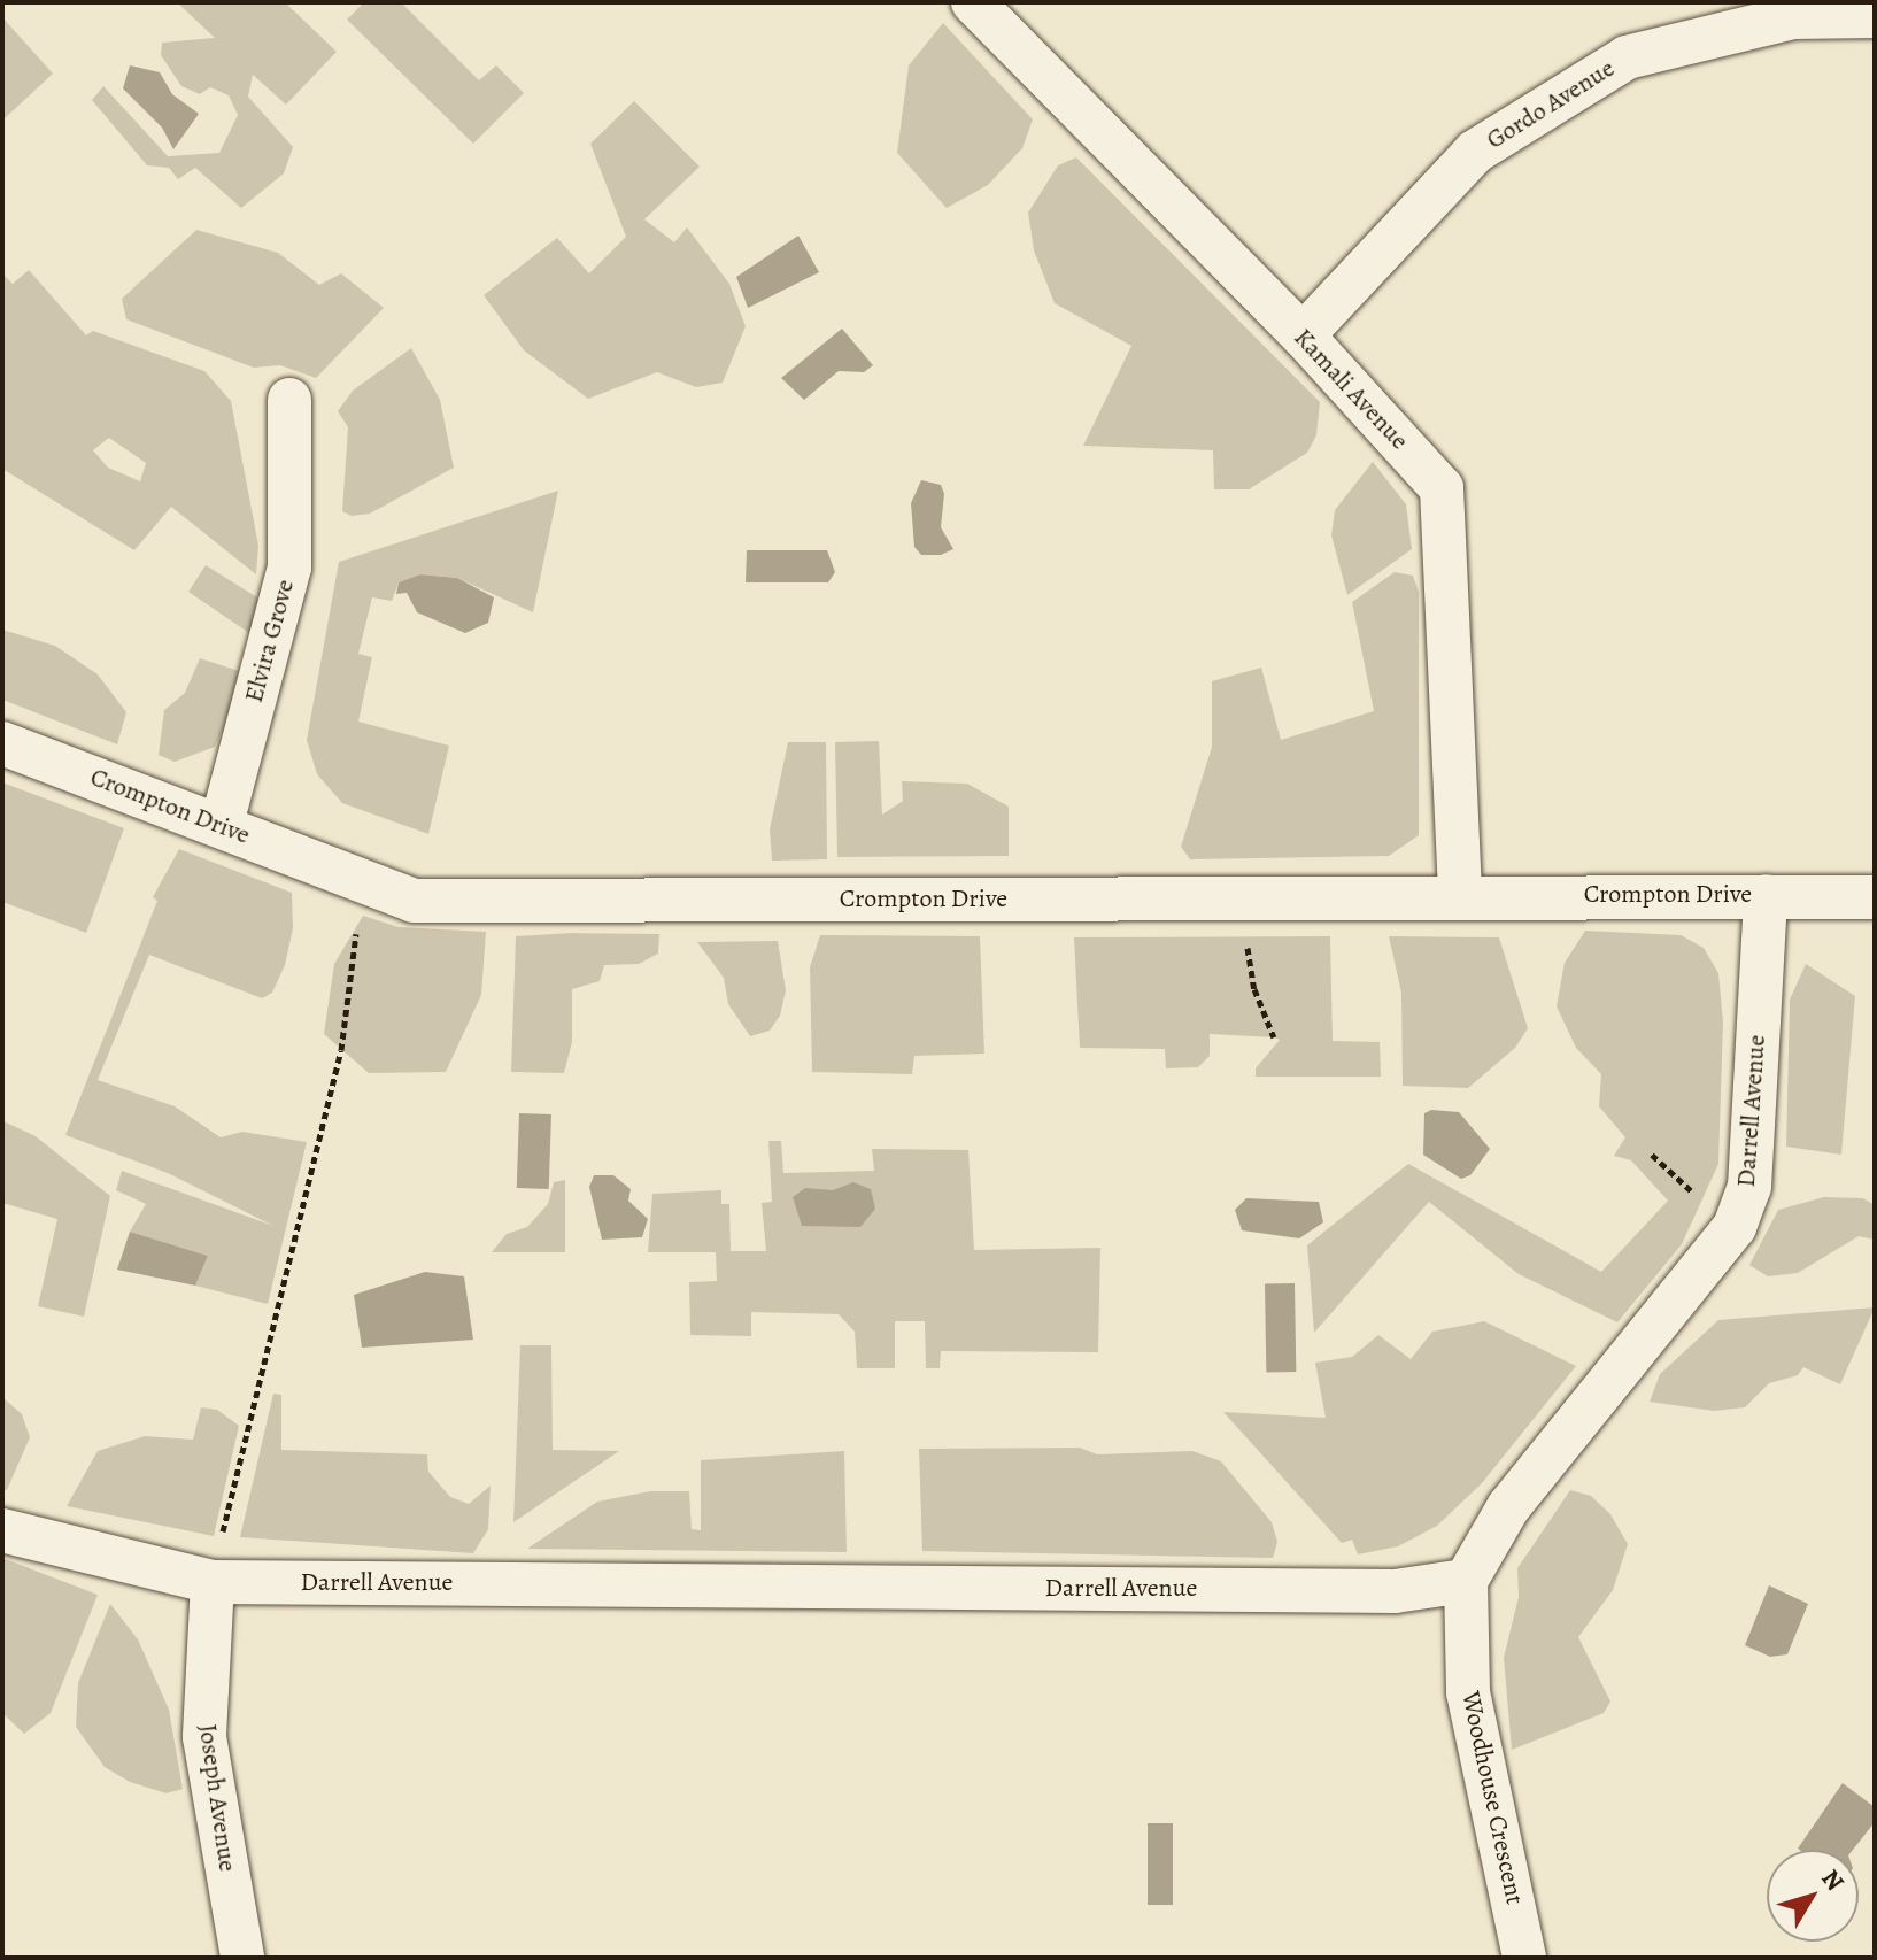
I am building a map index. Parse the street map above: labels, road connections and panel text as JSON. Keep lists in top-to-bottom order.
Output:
{
  "streets": {
    "street": [
      "Gordo Avenue",
      "Kamali Avenue",
      "Elvira Grove",
      "Crompton Drive",
      "Darrell Avenue",
      "Joseph Avenue",
      "Woodhouse Crescent"
    ]
  },
  "crossings": [
    ["Gordo Avenue", "Kamali Avenue"],
    ["Kamali Avenue", "Crompton Drive"],
    ["Elvira Grove", "Crompton Drive"],
    ["Crompton Drive", "Darrell Avenue"],
    ["Darrell Avenue", "Joseph Avenue"],
    ["Darrell Avenue", "Woodhouse Crescent"]
  ],
  "north": "top right"
}
